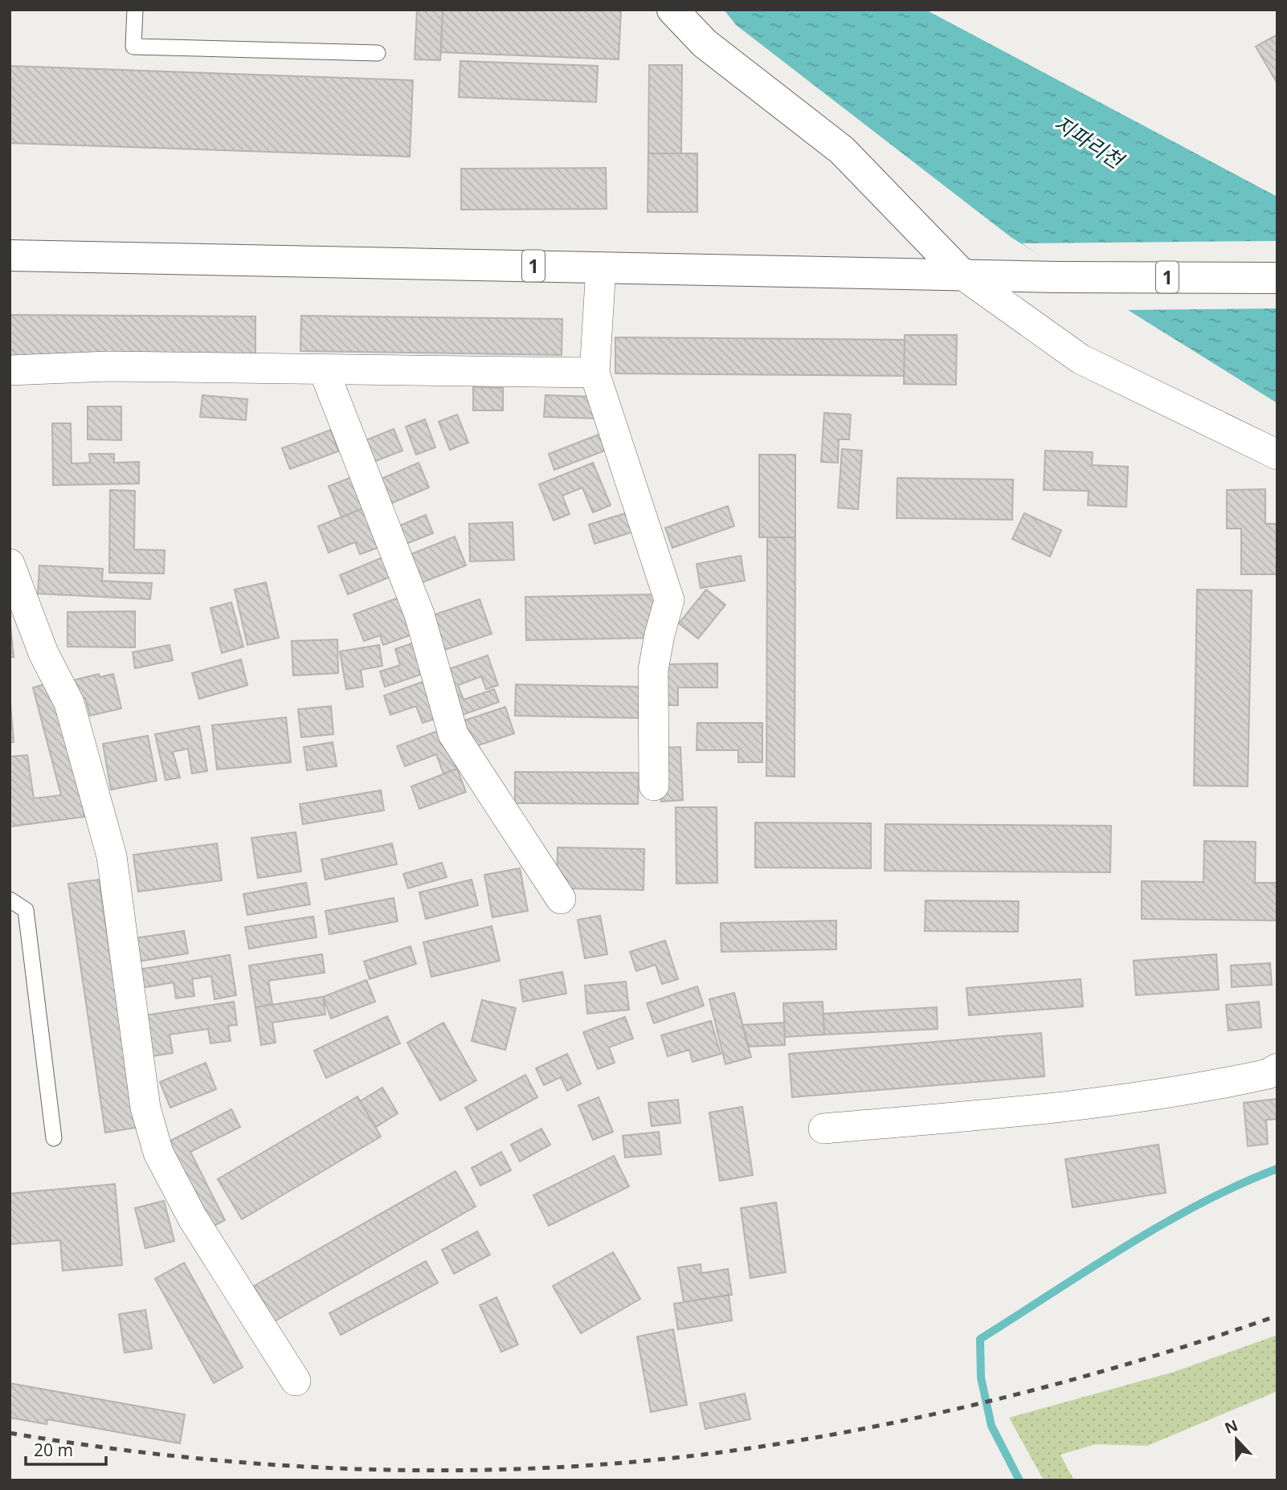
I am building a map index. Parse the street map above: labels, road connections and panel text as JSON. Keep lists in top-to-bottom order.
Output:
{
  "streets": {
    "main road": ["1"]
  },
  "water": ["지파리천"],
  "scale_bar": "20 m",
  "north": "top"
}
